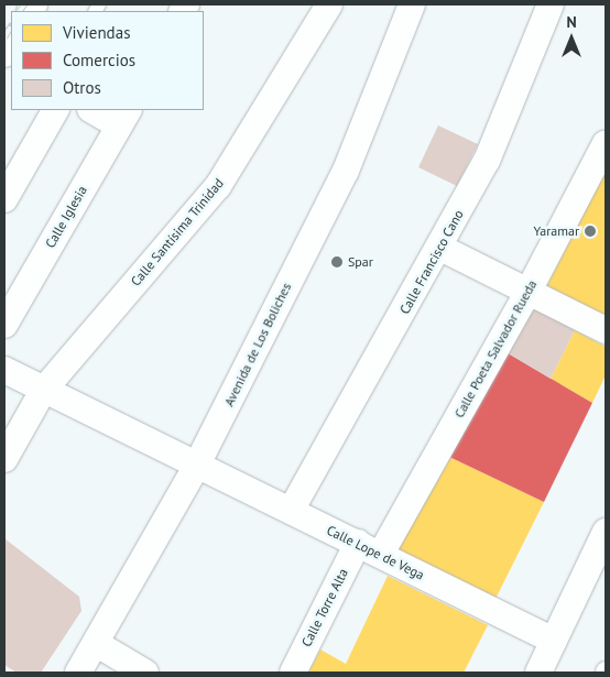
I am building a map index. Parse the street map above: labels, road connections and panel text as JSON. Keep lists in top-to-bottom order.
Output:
{
  "streets": {
    "street": [
      "Calle Iglesia",
      "Calle Santísima Trinidad",
      "Calle Francisco Cano",
      "Avenida de Los Boliches",
      "Calle Poeta Salvador Rueda",
      "Calle Lope de Vega",
      "Calle Torre Alta"
    ]
  },
  "crossings": [
    ["Calle Santísima Trinidad", "Calle Lope de Vega"],
    ["Calle Francisco Cano", "Calle Lope de Vega"],
    ["Avenida de Los Boliches", "Calle Lope de Vega"],
    ["Calle Poeta Salvador Rueda", "Calle Lope de Vega"],
    ["Calle Lope de Vega", "Calle Torre Alta"]
  ],
  "places": ["Yaramar", "Spar"],
  "legend": ["Viviendas", "Comercios", "Otros"],
  "north": "top"
}
